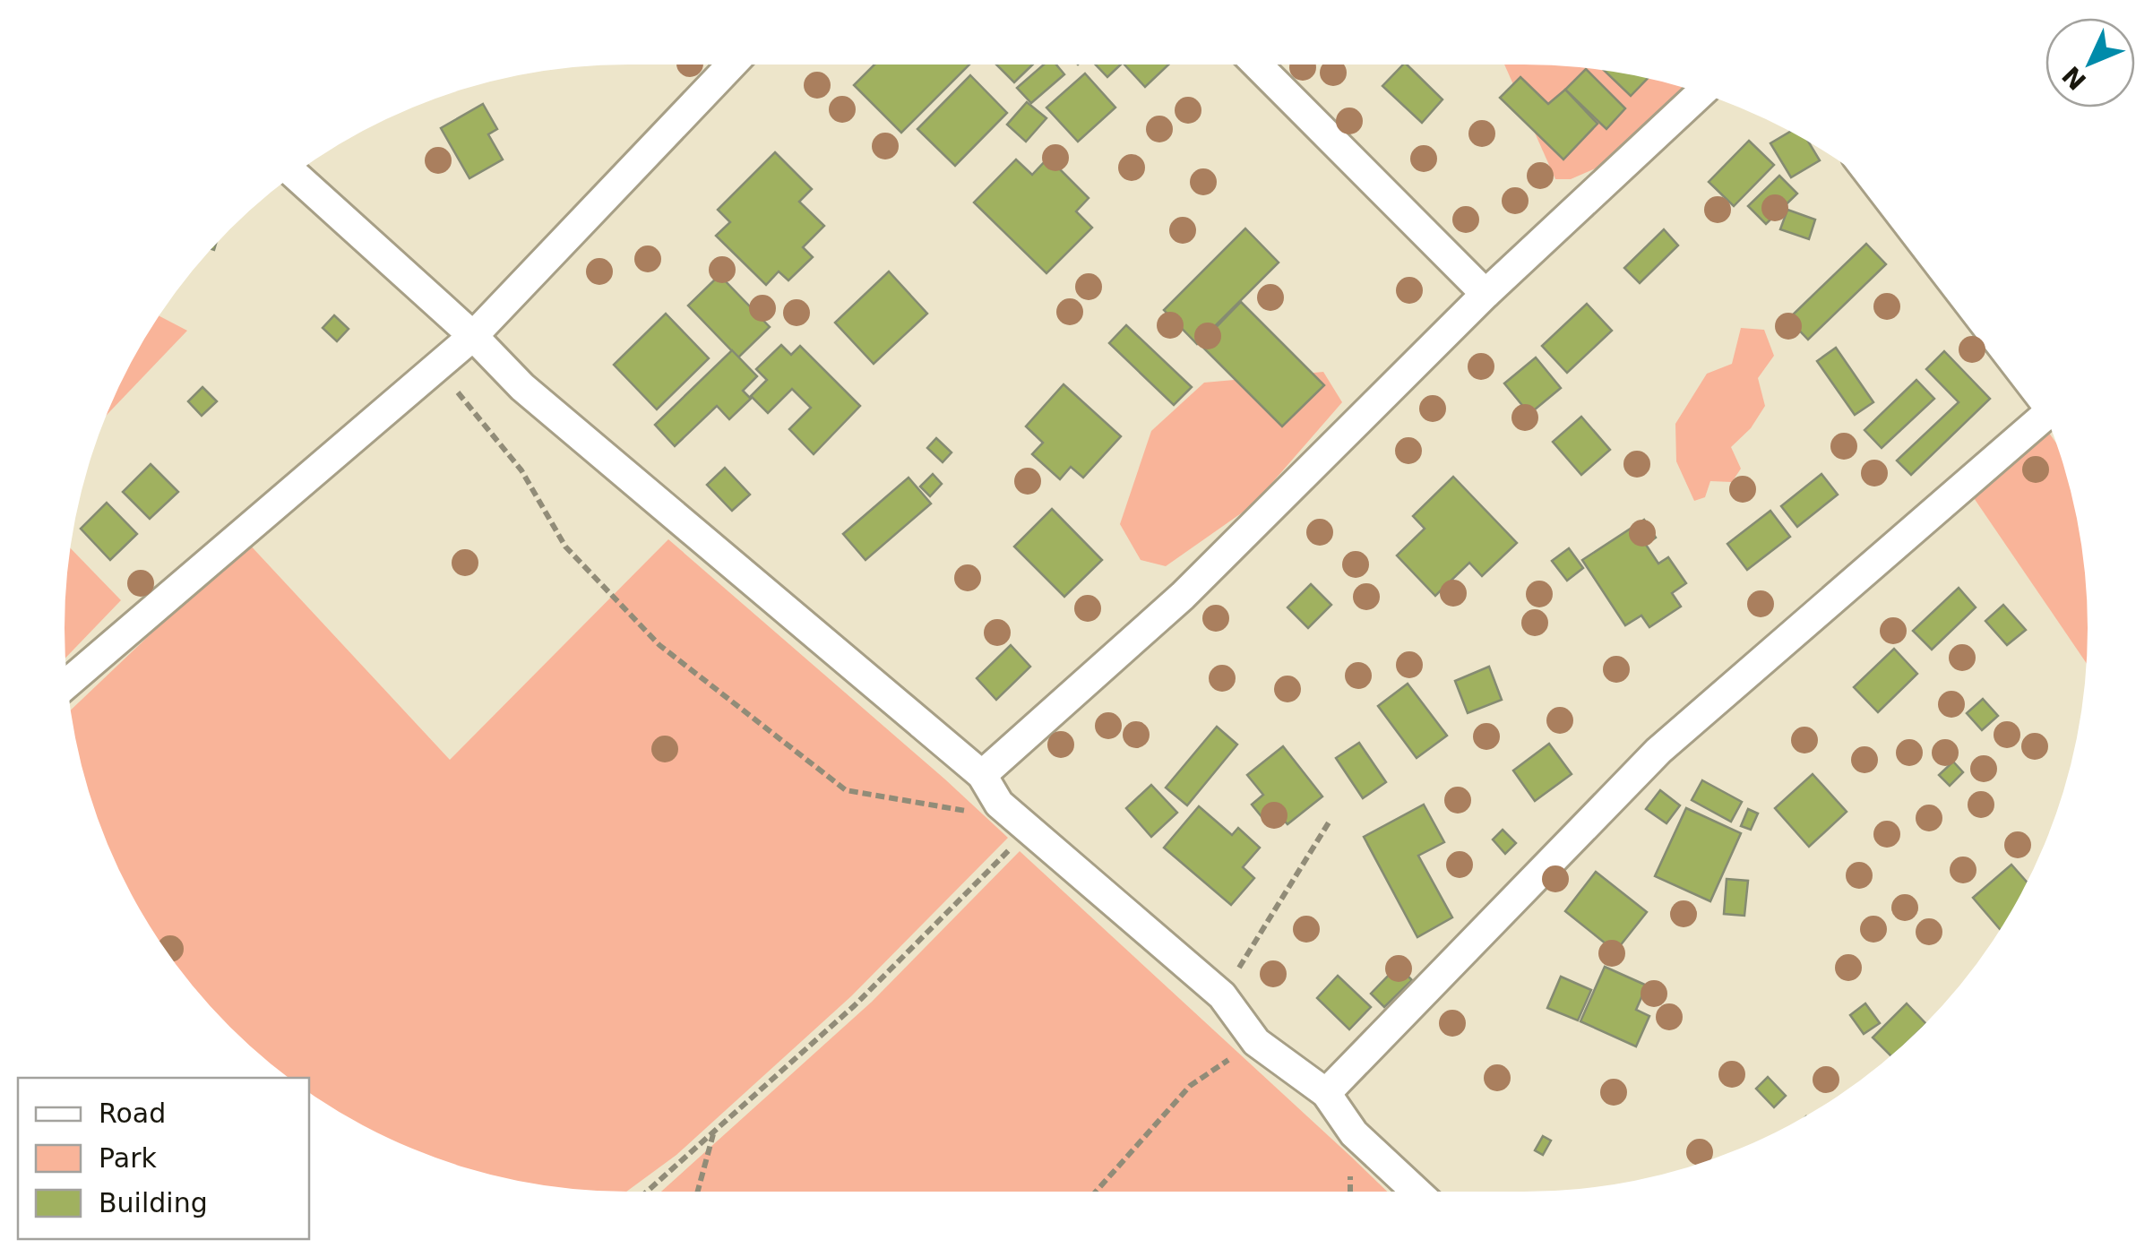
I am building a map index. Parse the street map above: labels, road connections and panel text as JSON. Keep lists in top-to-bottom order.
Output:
{
  "legend": ["Road", "Park", "Building"],
  "north": "bottom left"
}
